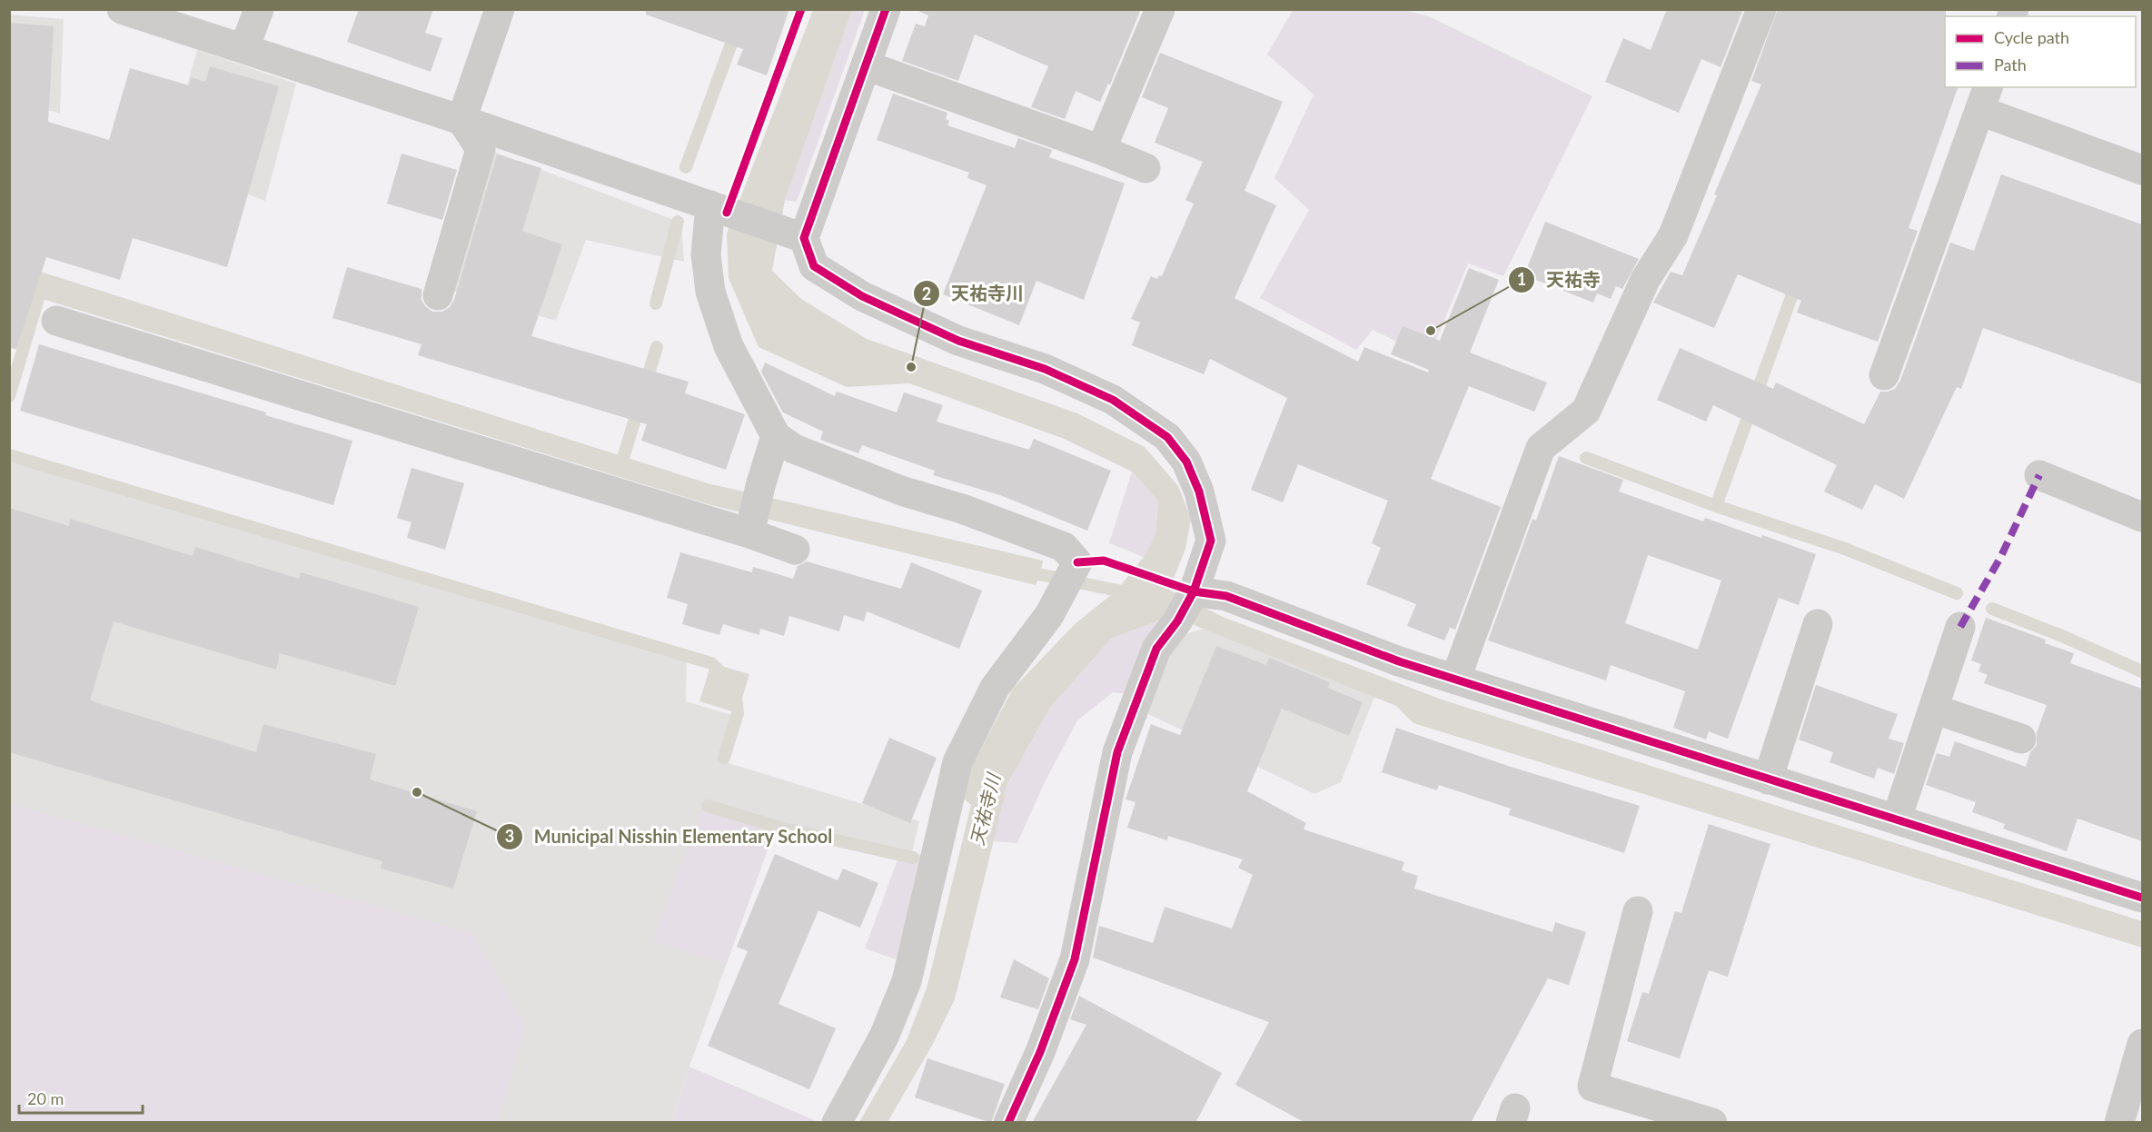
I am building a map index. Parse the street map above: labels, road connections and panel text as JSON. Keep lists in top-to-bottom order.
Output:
{
  "water": ["天祐寺川"],
  "places": ["天祐寺", "天祐寺川", "Municipal Nisshin Elementary School"],
  "legend": ["Cycle path", "Path"],
  "scale_bar": "20 m"
}
